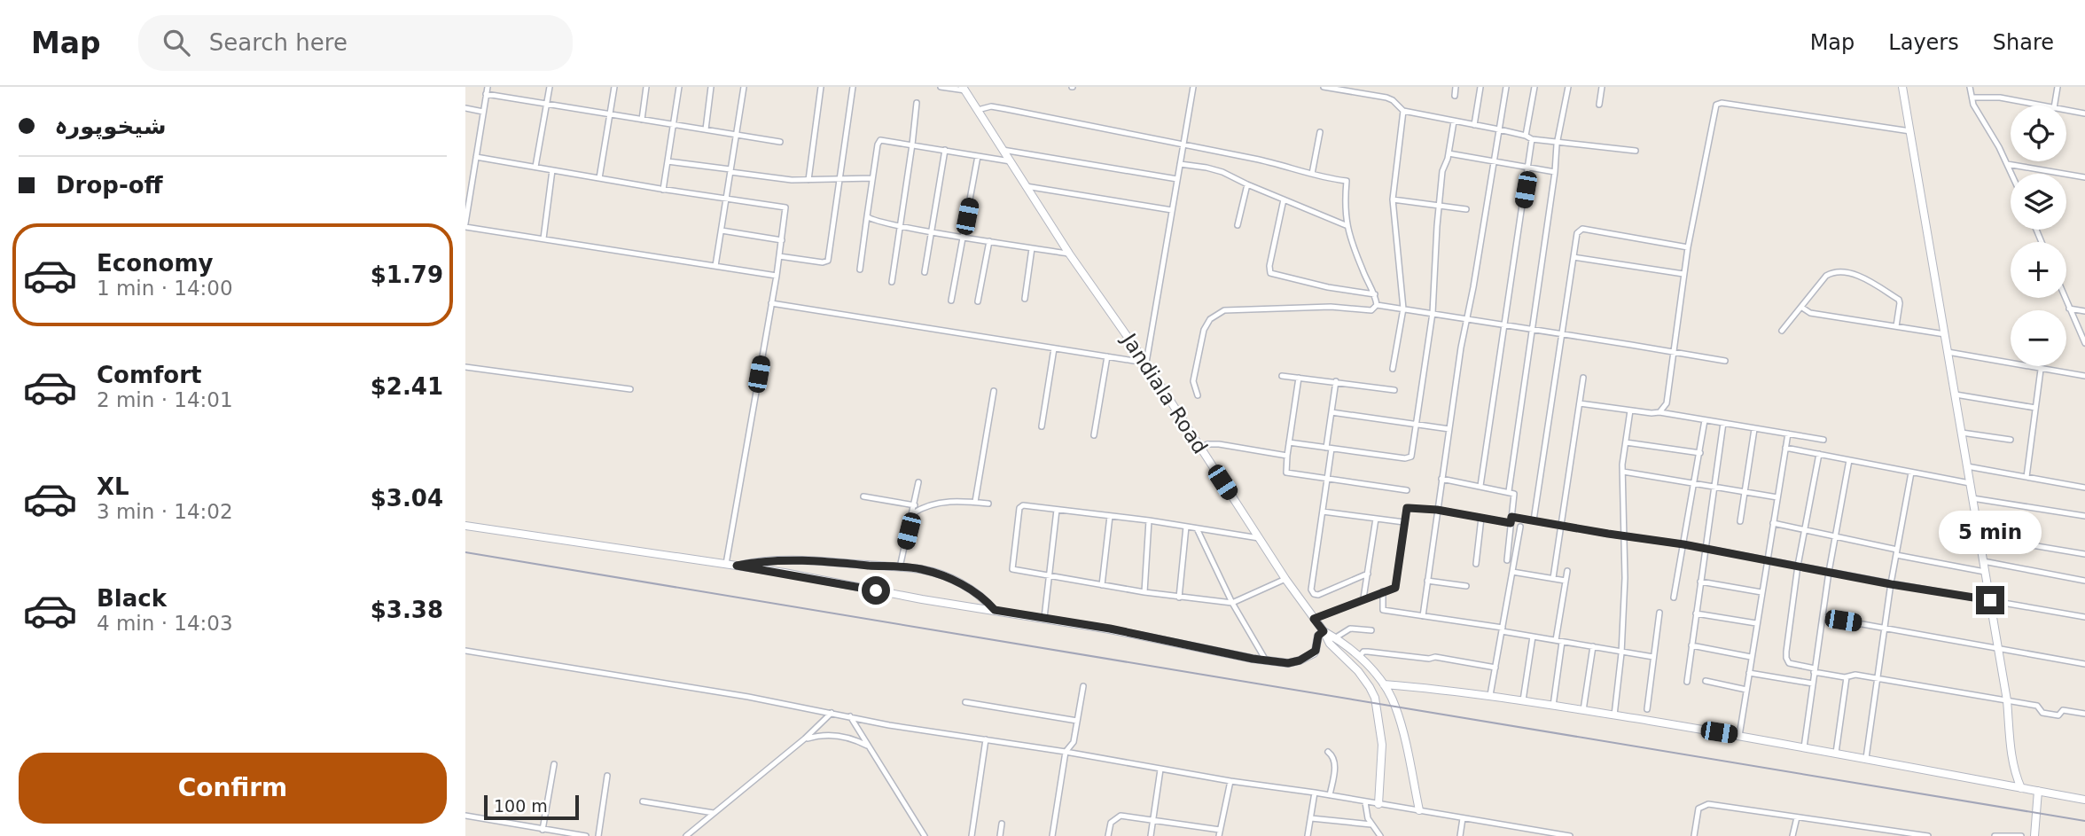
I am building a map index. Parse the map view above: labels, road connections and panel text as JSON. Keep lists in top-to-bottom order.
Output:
{
  "streets": {
    "street": ["Jandiala Road"]
  },
  "scale_bar": "100 m",
  "page": {
    "header": "Map",
    "search": "Search here",
    "nav": ["Map", "Layers", "Share"],
    "banner": ["شیخوپورہ", "Drop-off"],
    "map_buttons": ["+", "−"],
    "list": [
      {
        "name": "Economy",
        "note": "1 min · 14:00",
        "value": "$1.79"
      },
      {
        "name": "Comfort",
        "note": "2 min · 14:01",
        "value": "$2.41"
      },
      {
        "name": "XL",
        "note": "3 min · 14:02",
        "value": "$3.04"
      },
      {
        "name": "Black",
        "note": "4 min · 14:03",
        "value": "$3.38"
      }
    ],
    "bubble": "5 min",
    "buttons": "Confirm",
    "scale": "100 m"
  }
}
